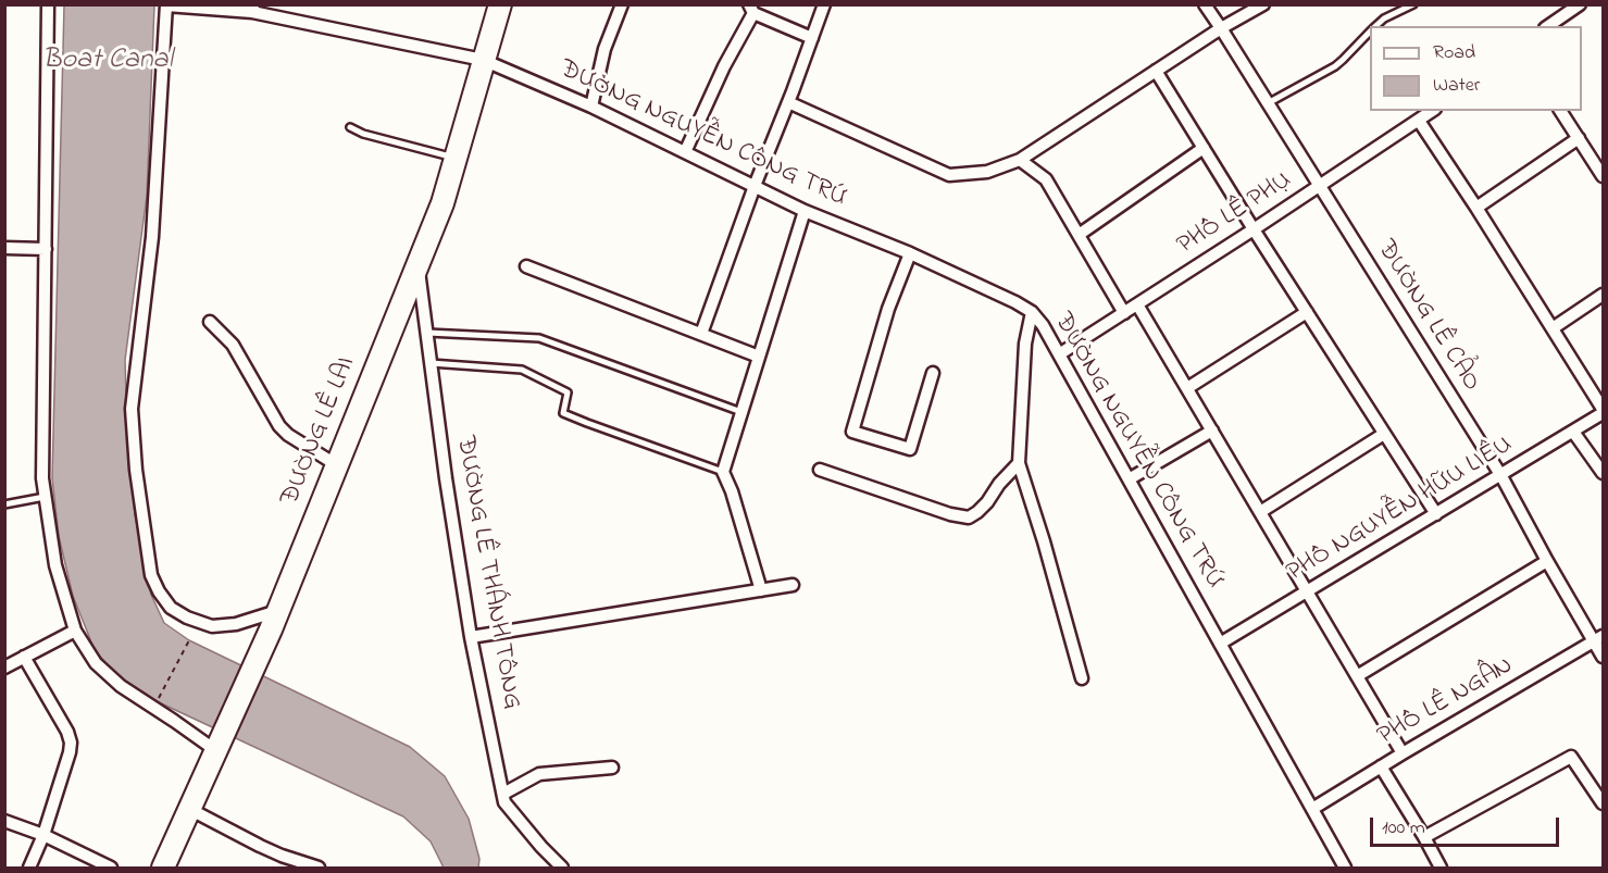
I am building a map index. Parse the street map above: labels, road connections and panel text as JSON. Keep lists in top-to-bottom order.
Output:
{
  "streets": {
    "highway": ["ĐƯỜNG LÊ LAI"],
    "street": [
      "ĐƯỜNG NGUYỄN CÔNG TRỨ",
      "PHỐ LÊ PHỤ",
      "ĐƯỜNG LÊ CẢO",
      "PHỐ NGUYỄN HỮU LIÊU",
      "ĐƯỜNG LÊ THÁNH TÔNG",
      "PHỐ LÊ NGÂN"
    ]
  },
  "crossings": [
    ["ĐƯỜNG NGUYỄN CÔNG TRỨ", "PHỐ LÊ PHỤ"],
    ["ĐƯỜNG NGUYỄN CÔNG TRỨ", "ĐƯỜNG LÊ LAI"],
    ["ĐƯỜNG NGUYỄN CÔNG TRỨ", "PHỐ NGUYỄN HỮU LIÊU"],
    ["ĐƯỜNG NGUYỄN CÔNG TRỨ", "PHỐ LÊ NGÂN"],
    ["PHỐ LÊ PHỤ", "ĐƯỜNG LÊ CẢO"],
    ["ĐƯỜNG LÊ CẢO", "PHỐ NGUYỄN HỮU LIÊU"],
    ["ĐƯỜNG LÊ CẢO", "PHỐ LÊ NGÂN"],
    ["ĐƯỜNG LÊ LAI", "ĐƯỜNG LÊ THÁNH TÔNG"]
  ],
  "water": ["Boat Canal"],
  "legend": ["Road", "Water"],
  "scale_bar": "100 m"
}
